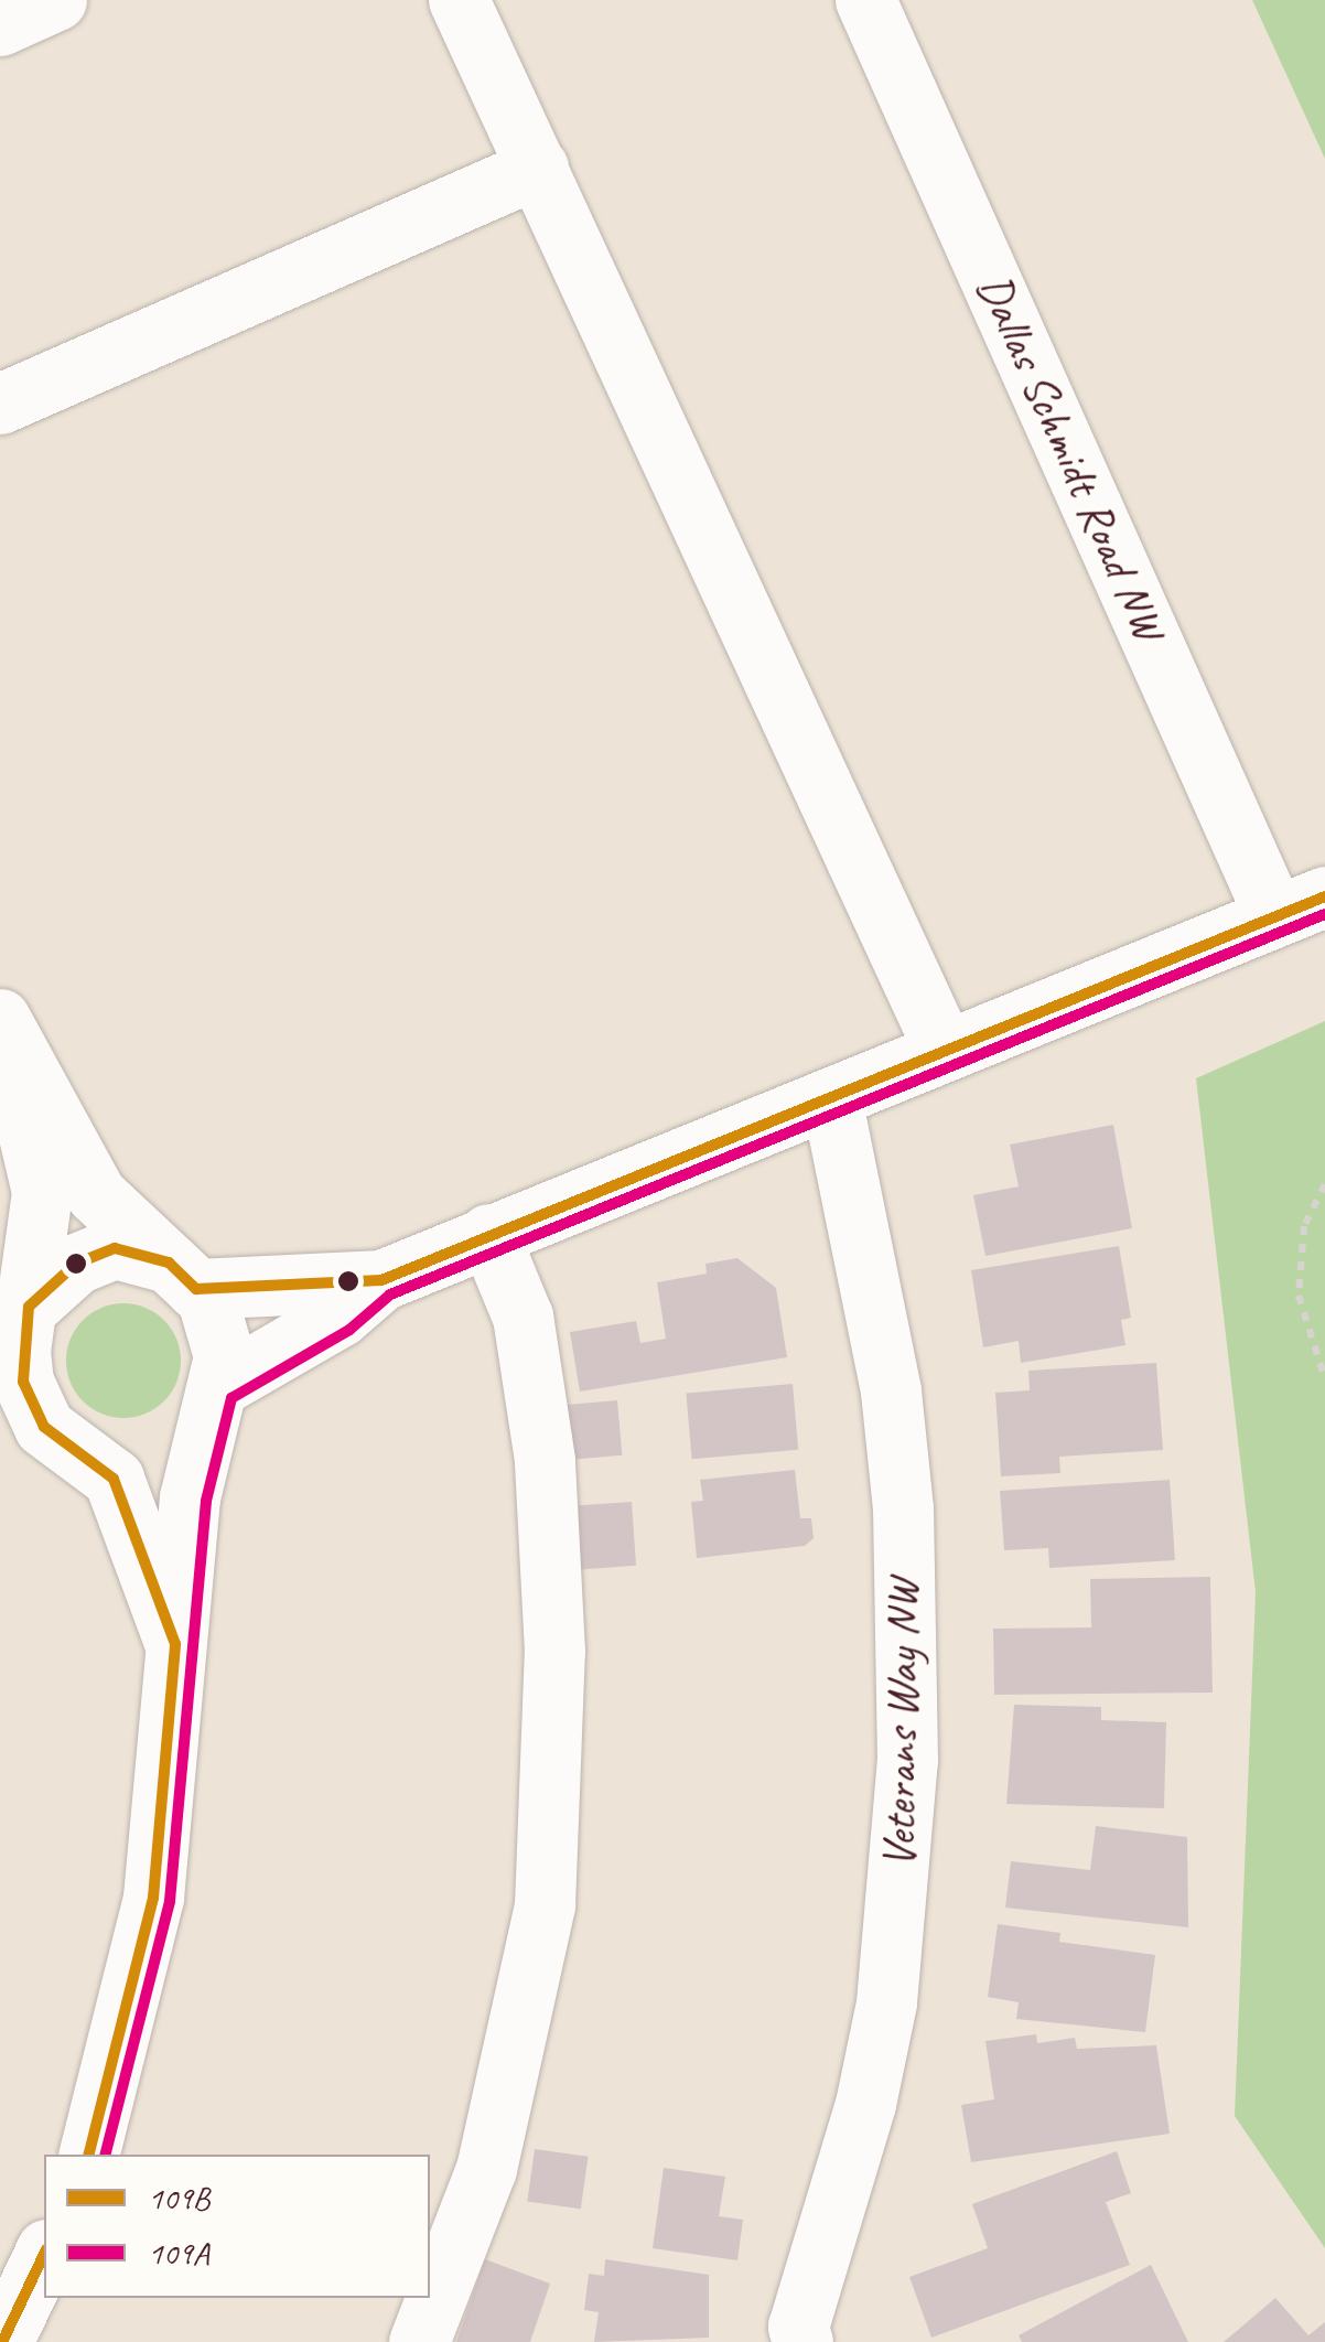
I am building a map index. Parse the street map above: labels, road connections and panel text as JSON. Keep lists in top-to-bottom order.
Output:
{
  "streets": {
    "street": ["Dallas Schmidt Road NW", "Veterans Way NW"]
  },
  "lines": ["transit line 109B", "transit line 109A"],
  "legend": ["109B", "109A"]
}
